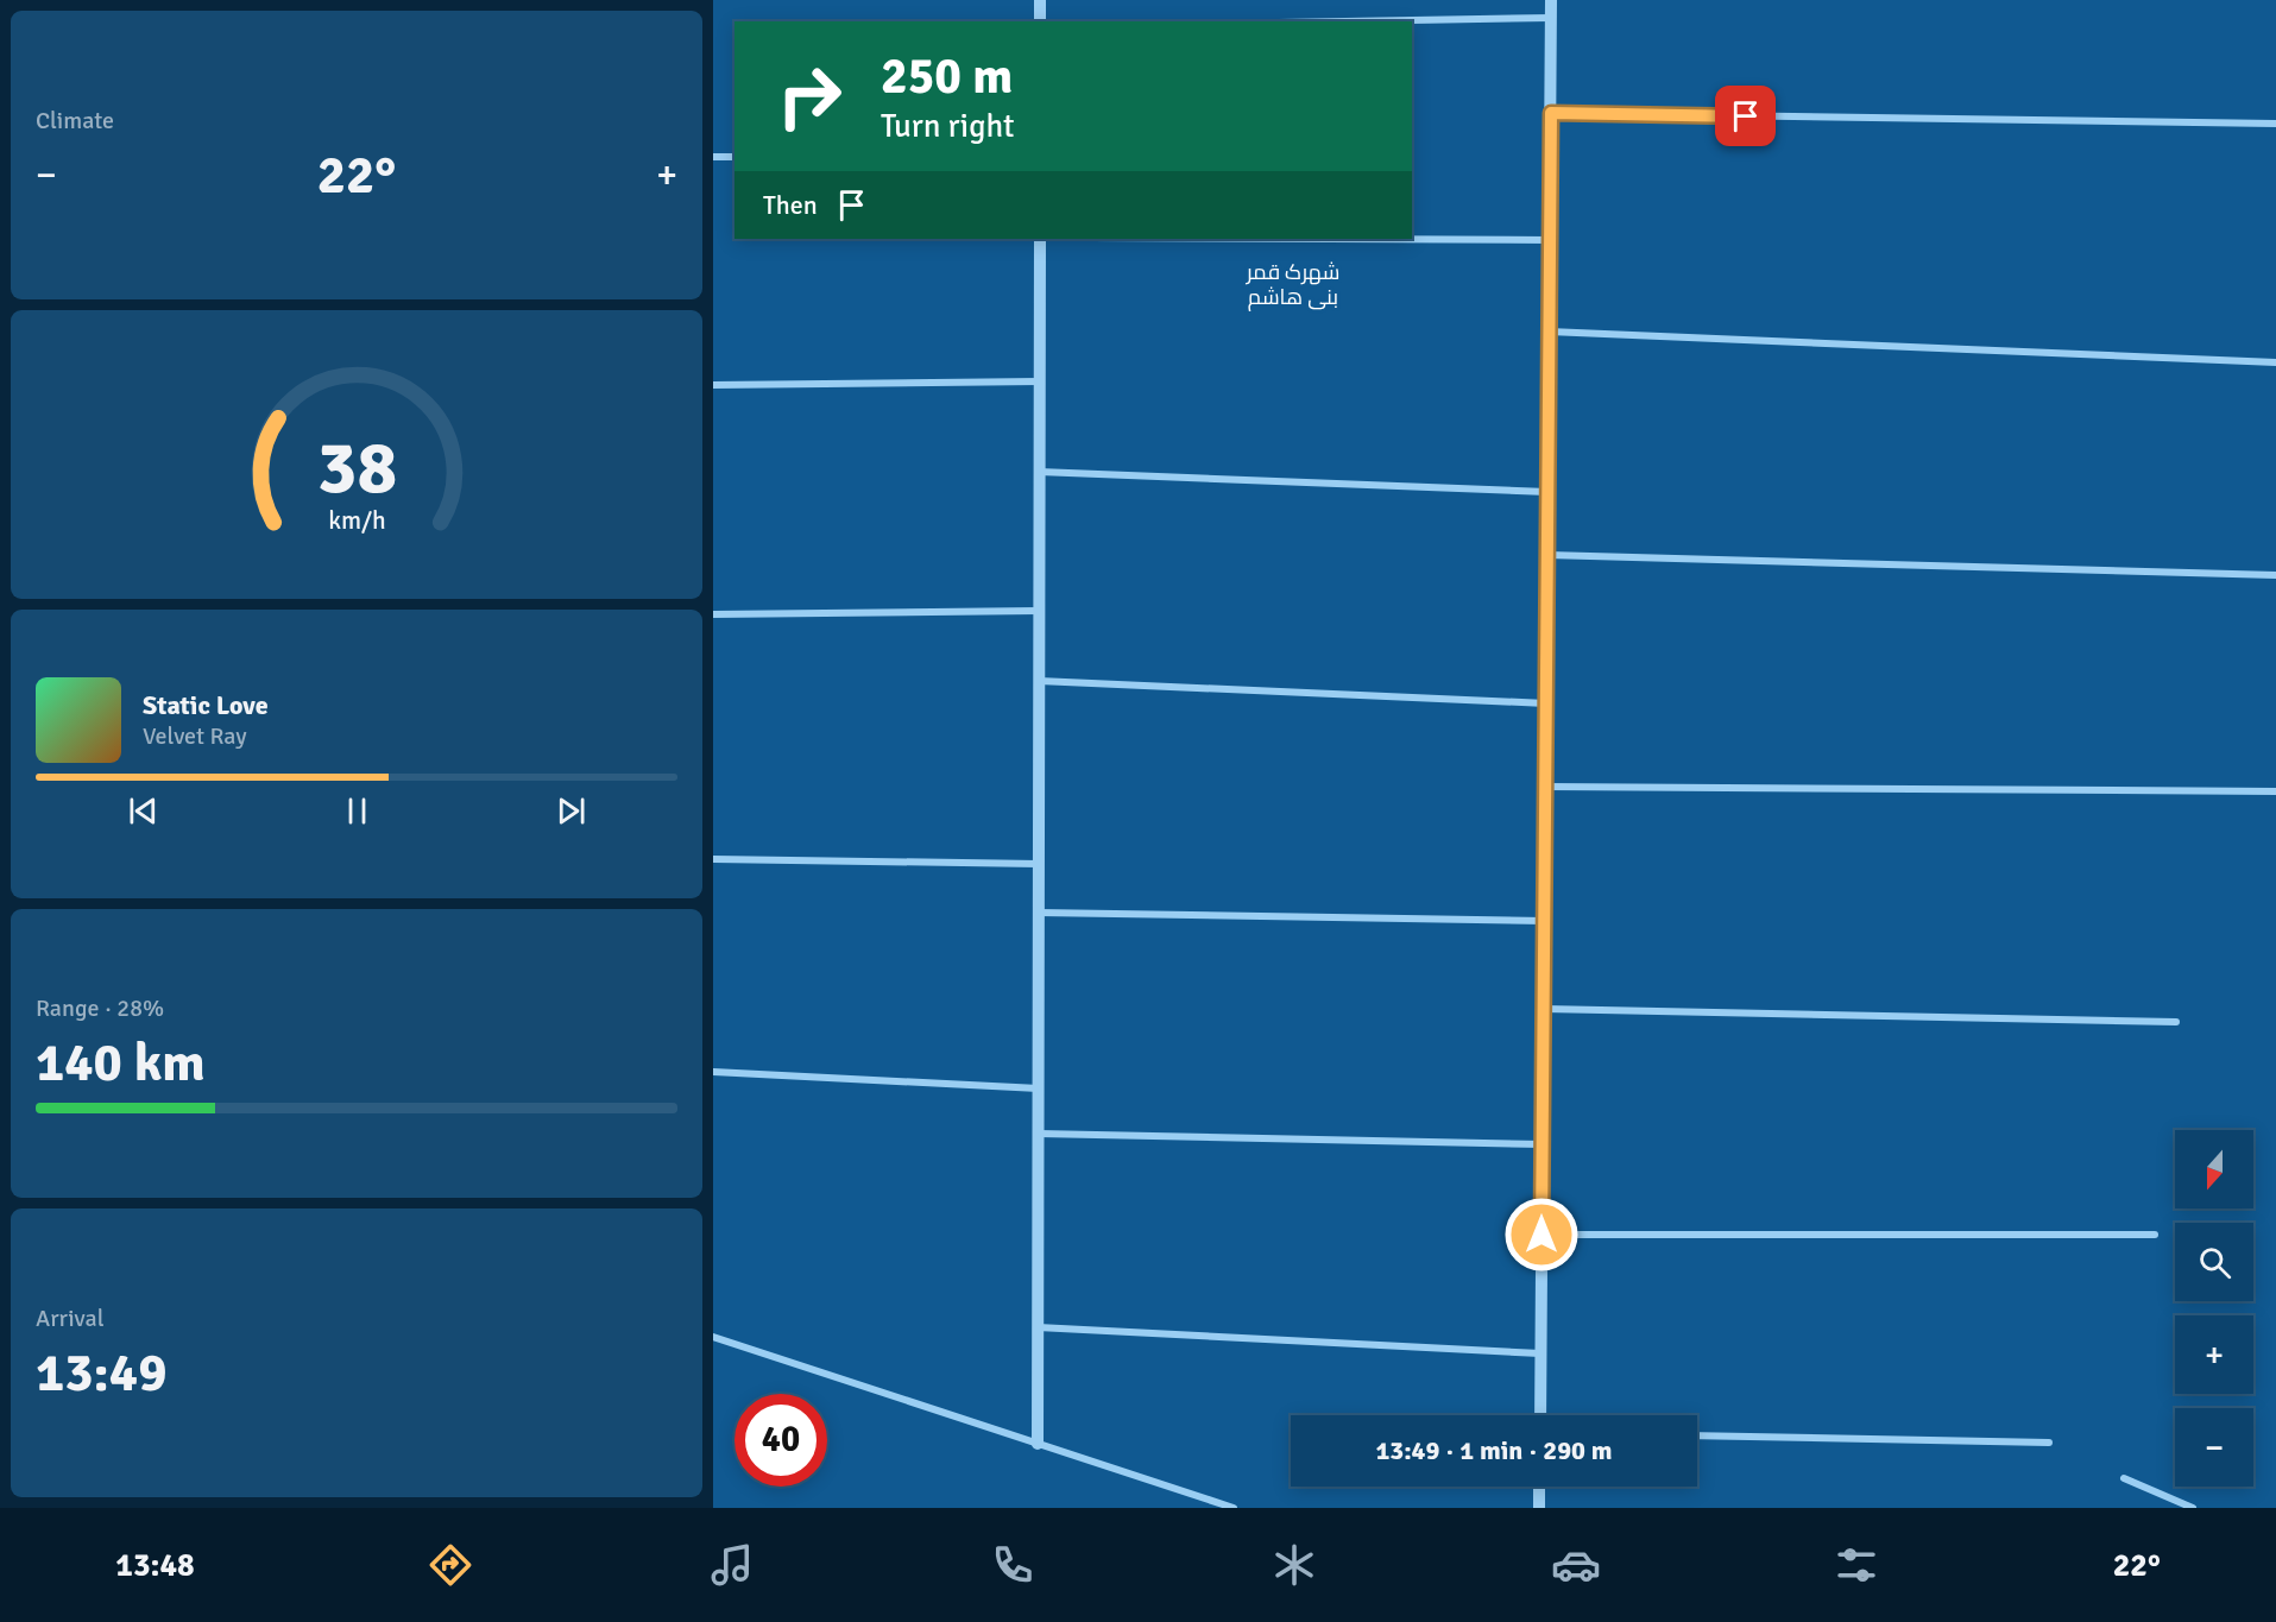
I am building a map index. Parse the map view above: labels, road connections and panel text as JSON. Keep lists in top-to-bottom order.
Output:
{
  "districts": ["شهرک قمر بنی هاشم"],
  "north": "bottom",
  "page": {
    "tile": [
      "Climate",
      ["Range · 28%", "140 km"],
      ["Arrival", "13:49"]
    ],
    "turn": ["250 m", "Turn right"],
    "heat": ["−", "22°", "+"],
    "then": "Then",
    "song": ["Static Love", "Velvet Ray"],
    "map_buttons": ["+", "−"],
    "limit": "40",
    "trip": "13:49 · 1 min · 290 m",
    "tabs": ["13:48", "22°"],
    "gauge": ["38", "km/h"]
  }
}
